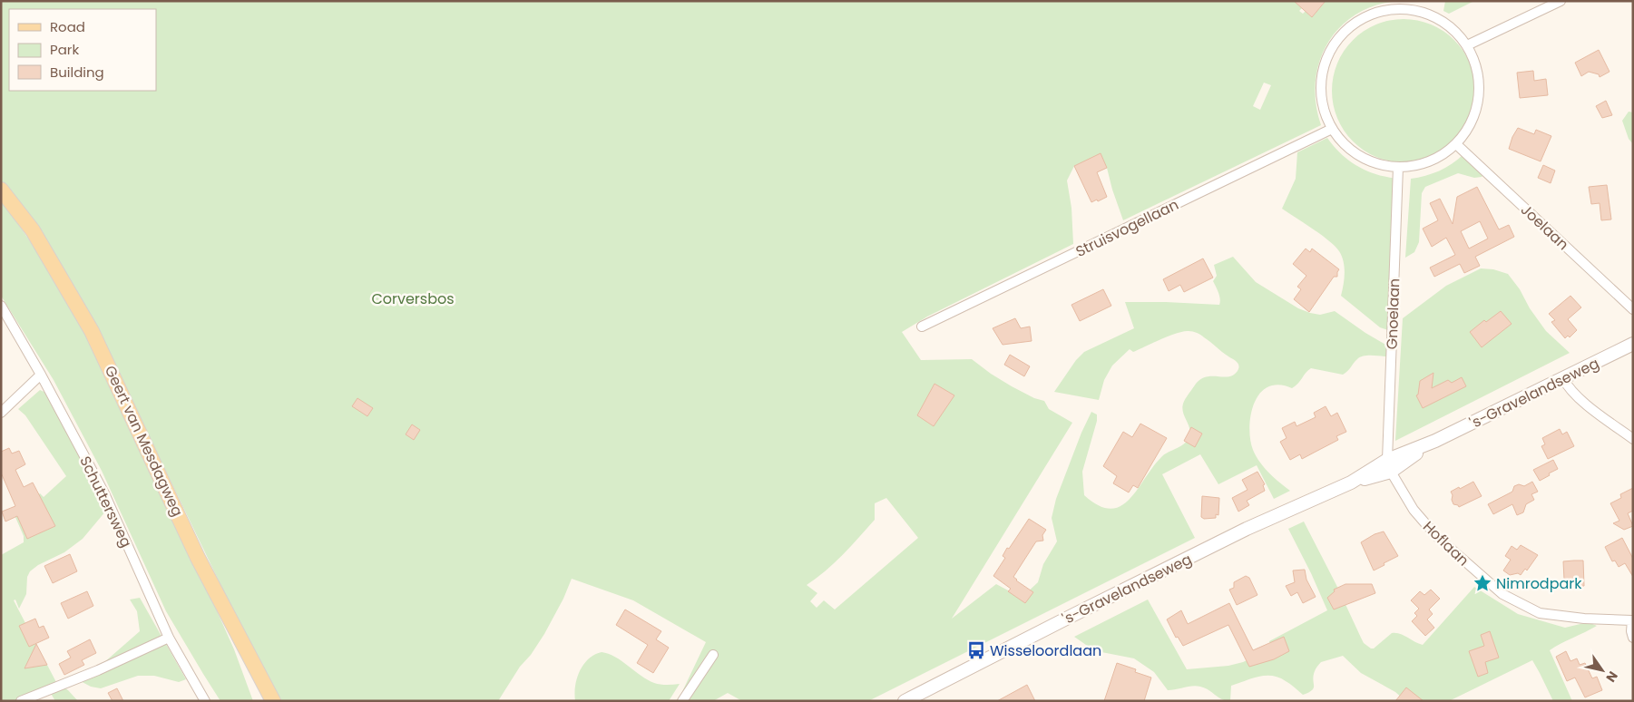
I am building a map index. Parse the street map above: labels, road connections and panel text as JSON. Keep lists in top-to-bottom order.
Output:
{
  "streets": {
    "main road": ["Geert van Mesdagweg"],
    "street": [
      "Joelaan",
      "Struisvogellaan",
      "Gnoelaan",
      "'s-Gravelandseweg",
      "Schuttersweg",
      "Hoflaan"
    ]
  },
  "crossings": [
    ["Joelaan", "Struisvogellaan"],
    ["Joelaan", "Gnoelaan"],
    ["Struisvogellaan", "Gnoelaan"],
    ["Gnoelaan", "'s-Gravelandseweg"],
    ["Gnoelaan", "Hoflaan"],
    ["'s-Gravelandseweg", "Hoflaan"]
  ],
  "parks": ["Corversbos"],
  "places": {
    "place": ["Nimrodpark"],
    "bus stop": ["Wisseloordlaan"]
  },
  "legend": ["Road", "Park", "Building"],
  "north": "bottom right"
}
